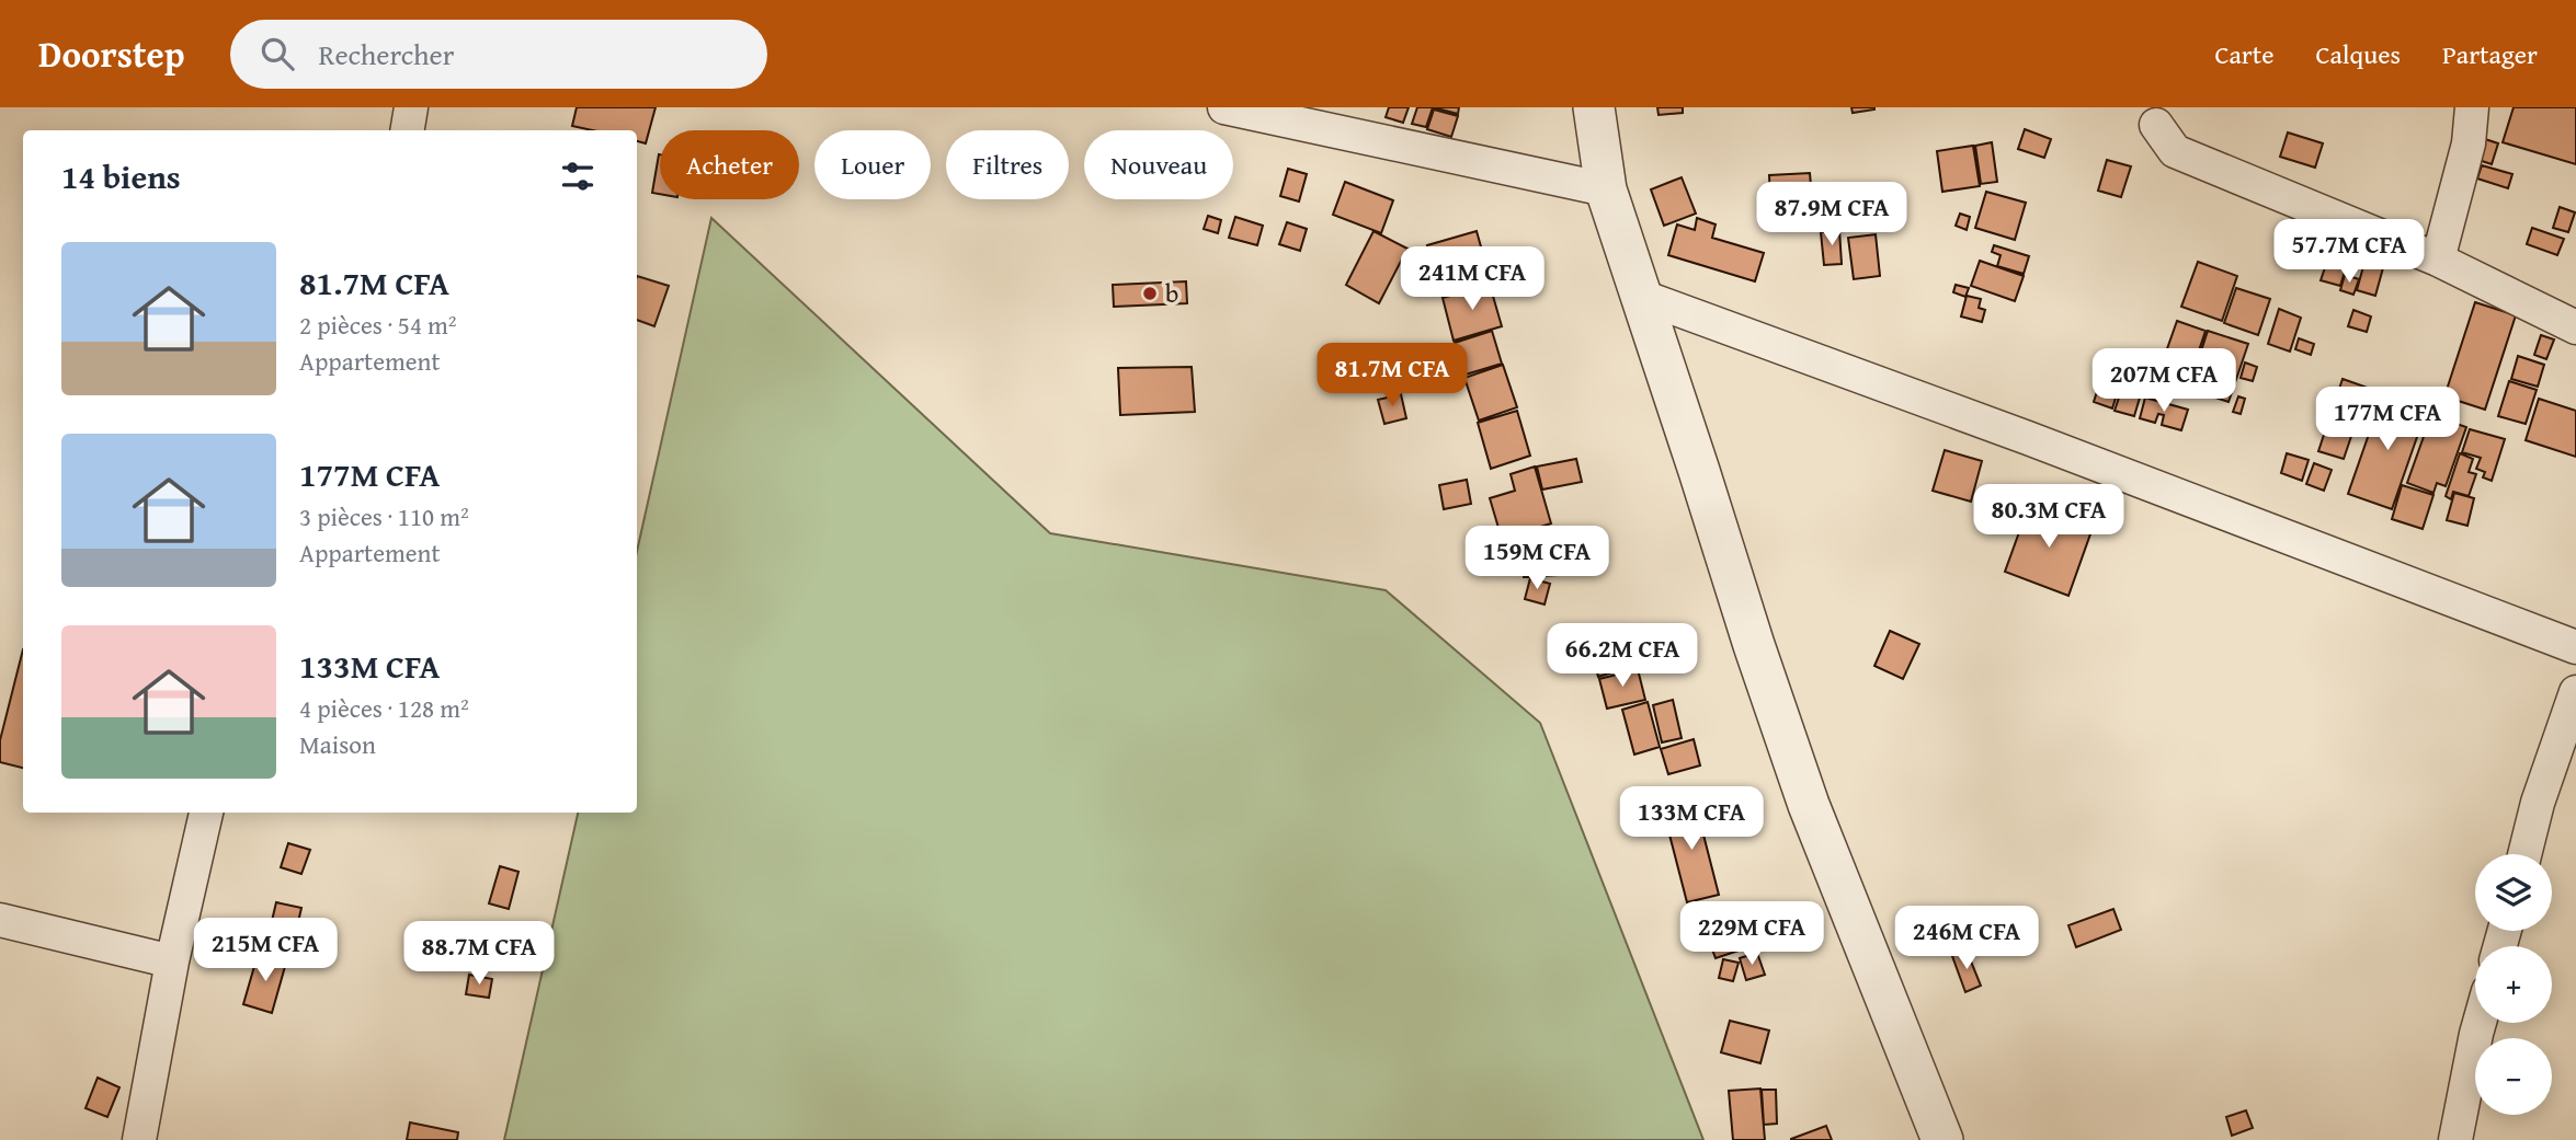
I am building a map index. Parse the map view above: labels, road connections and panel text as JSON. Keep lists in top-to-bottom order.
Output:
{
  "places": ["b"],
  "page": {
    "header": "Doorstep",
    "search": "Rechercher",
    "nav": ["Carte", "Calques", "Partager"],
    "chip": [
      "Acheter",
      "Louer",
      "Filtres",
      "Nouveau"
    ],
    "heading": "14 biens",
    "price": [
      "87.9M CFA",
      "57.7M CFA",
      "241M CFA",
      "81.7M CFA",
      "207M CFA",
      "177M CFA",
      "80.3M CFA",
      "159M CFA",
      "66.2M CFA",
      "133M CFA",
      "229M CFA",
      "246M CFA",
      "215M CFA",
      "88.7M CFA"
    ],
    "list": [
      {
        "name": "81.7M CFA",
        "note": "2 pièces · 54 m² · Appartement"
      },
      {
        "name": "177M CFA",
        "note": "3 pièces · 110 m² · Appartement"
      },
      {
        "name": "133M CFA",
        "note": "4 pièces · 128 m² · Maison"
      }
    ],
    "map_buttons": ["+", "−"]
  }
}
